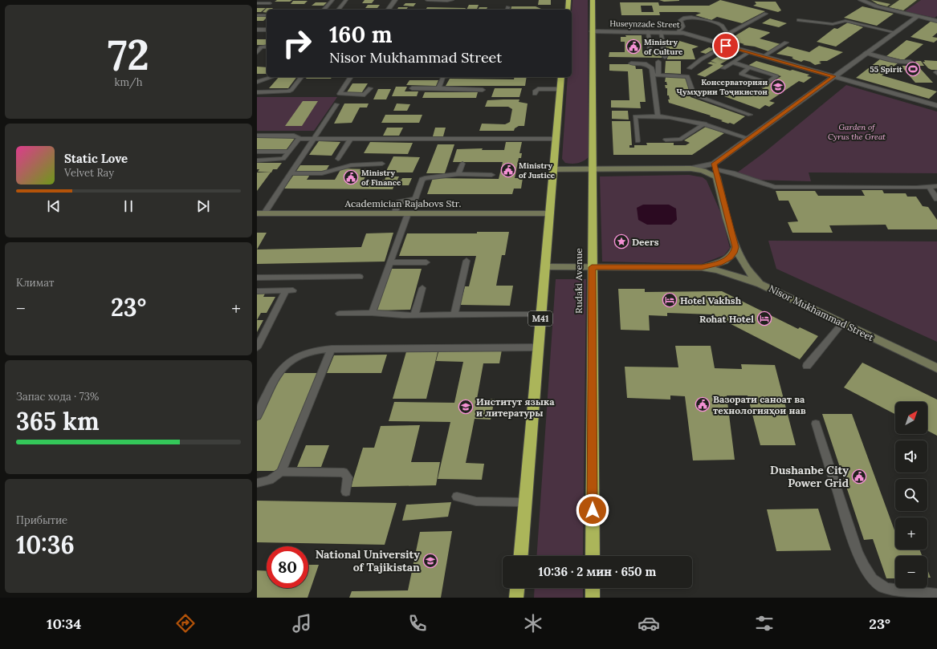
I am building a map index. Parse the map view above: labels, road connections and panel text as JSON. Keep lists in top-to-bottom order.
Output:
{
  "streets": {
    "highway": ["Rudaki Avenue", "M41"],
    "street": ["Huseynzade Street", "Academician Rajabovs Str.", "Nisor Mukhammad Street"]
  },
  "crossings": [
    ["Huseynzade Street", "Rudaki Avenue"],
    ["Academician Rajabovs Str.", "M41"],
    ["Rudaki Avenue", "Nisor Mukhammad Street"],
    ["Nisor Mukhammad Street", "M41"]
  ],
  "parks": ["Garden of Cyrus the Great"],
  "places": {
    "public building": [
      "Ministry of Culture",
      "Ministry of Justice",
      "Ministry of Finance",
      "Вазорати саноат ва технологияҳои нав",
      "Dushanbe City Power Grid"
    ],
    "sports": ["55 Spirit"],
    "school or university": ["Консерваторияи Ҷумҳурии Тоҷикистон", "Институт языка и литературы", "National University of Tajikistan"],
    "place": ["Deers"],
    "hotel": ["Hotel Vakhsh", "Rohat Hotel"]
  },
  "north": "top right",
  "page": {
    "tile": [
      ["72", "km/h"],
      "Климат",
      ["Запас хода · 73%", "365 km"],
      ["Прибытие", "10:36"]
    ],
    "turn": ["160 m", "Nisor Mukhammad Street"],
    "song": ["Static Love", "Velvet Ray"],
    "heat": ["−", "23°", "+"],
    "map_buttons": ["+", "−"],
    "limit": "80",
    "trip": "10:36 · 2 мин · 650 m",
    "tabs": ["10:34", "23°"]
  }
}
